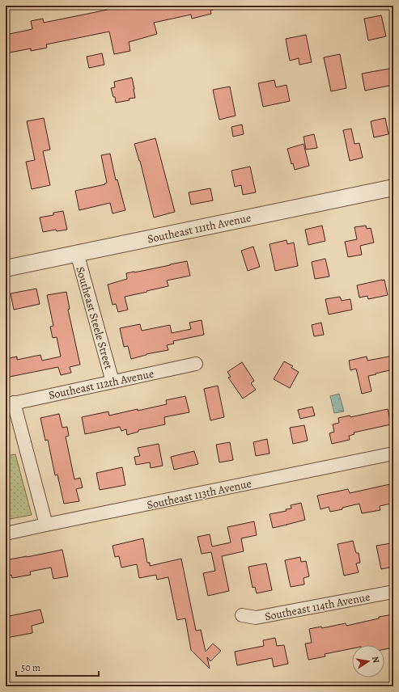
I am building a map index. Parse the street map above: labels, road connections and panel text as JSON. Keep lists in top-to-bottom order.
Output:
{
  "streets": {
    "street": [
      "Southeast 111th Avenue",
      "Southeast Steele Street",
      "Southeast 112th Avenue",
      "Southeast 113th Avenue",
      "Southeast 114th Avenue"
    ]
  },
  "crossings": [
    ["Southeast 111th Avenue", "Southeast Steele Street"],
    ["Southeast Steele Street", "Southeast 112th Avenue"]
  ],
  "scale_bar": "50 m",
  "north": "right"
}
